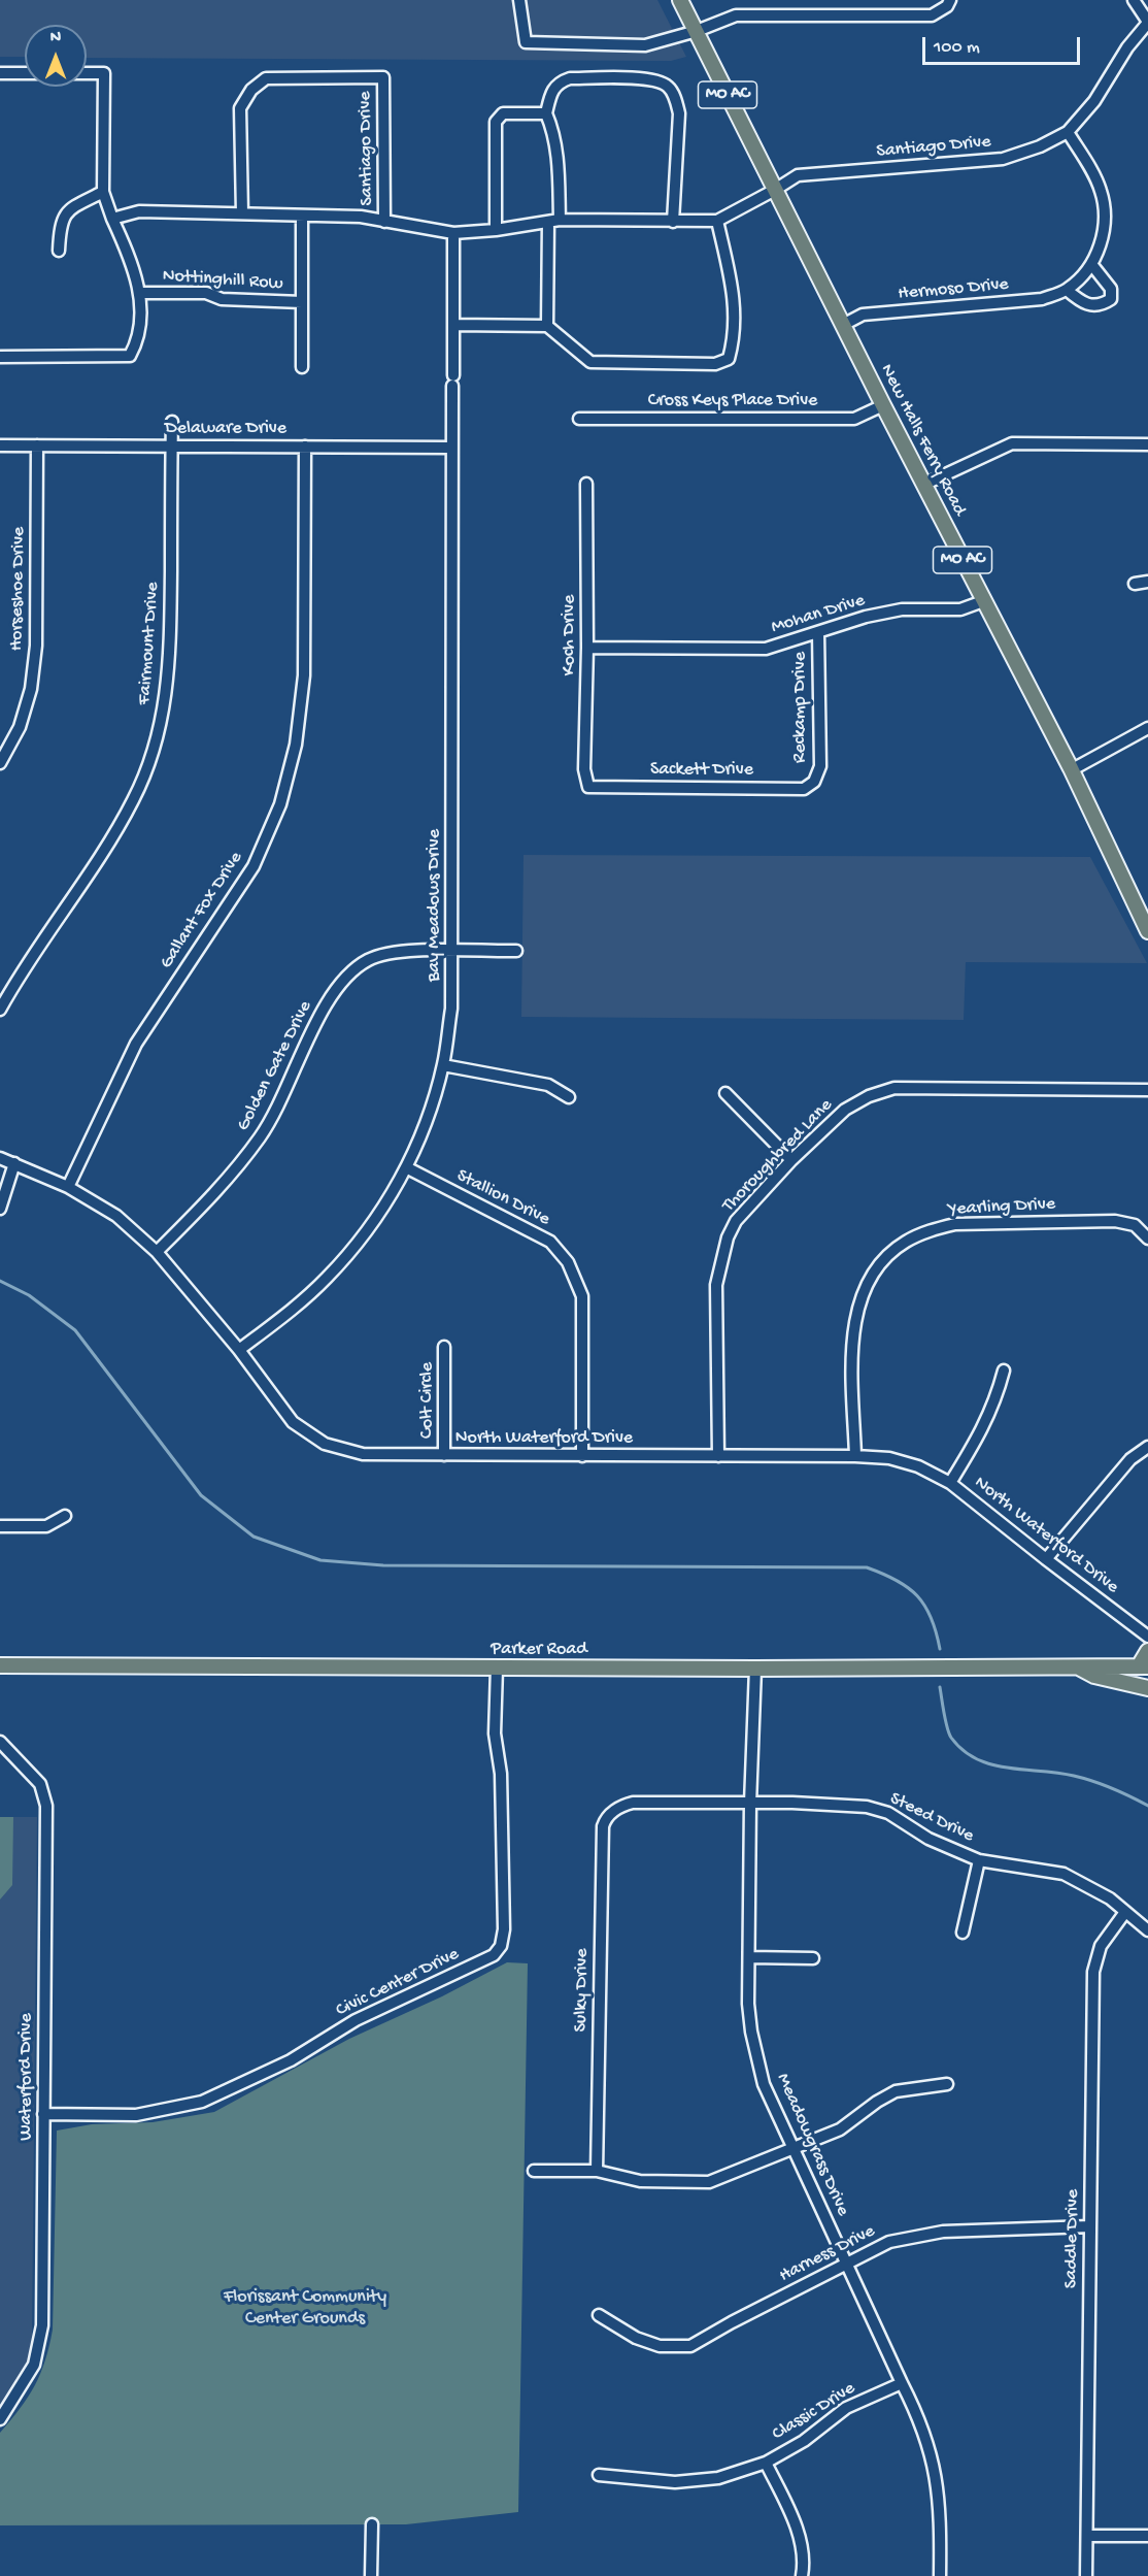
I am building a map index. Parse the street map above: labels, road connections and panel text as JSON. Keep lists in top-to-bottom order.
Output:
{
  "streets": {
    "main road": ["MO AC", "New Halls Ferry Road", "Parker Road"],
    "street": [
      "Santiago Drive",
      "Nottinghill Row",
      "Hermoso Drive",
      "Cross Keys Place Drive",
      "Delaware Drive",
      "Horseshoe Drive",
      "Mohan Drive",
      "Koch Drive",
      "Fairmount Drive",
      "Reckamp Drive",
      "Sackett Drive",
      "Bay Meadows Drive",
      "Gallant Fox Drive",
      "Golden Gate Drive",
      "Thoroughbred Lane",
      "Stallion Drive",
      "Yearling Drive",
      "Colt Circle",
      "North Waterford Drive",
      "Steed Drive",
      "Civic Center Drive",
      "Sulky Drive",
      "Waterford Drive",
      "Meadowgrass Drive",
      "Saddle Drive",
      "Harness Drive",
      "Classic Drive"
    ]
  },
  "crossings": [
    ["Santiago Drive", "Nottinghill Row"],
    ["Santiago Drive", "Hermoso Drive"],
    ["Santiago Drive", "New Halls Ferry Road"],
    ["Santiago Drive", "Bay Meadows Drive"],
    ["Hermoso Drive", "New Halls Ferry Road"],
    ["Cross Keys Place Drive", "New Halls Ferry Road"],
    ["Delaware Drive", "Horseshoe Drive"],
    ["Delaware Drive", "Fairmount Drive"],
    ["Delaware Drive", "Bay Meadows Drive"],
    ["Delaware Drive", "Gallant Fox Drive"],
    ["New Halls Ferry Road", "Mohan Drive"],
    ["Mohan Drive", "Koch Drive"],
    ["Mohan Drive", "Reckamp Drive"],
    ["Koch Drive", "Sackett Drive"],
    ["Reckamp Drive", "Sackett Drive"],
    ["Bay Meadows Drive", "Golden Gate Drive"],
    ["Bay Meadows Drive", "Stallion Drive"],
    ["Bay Meadows Drive", "North Waterford Drive"],
    ["Gallant Fox Drive", "North Waterford Drive"],
    ["Golden Gate Drive", "North Waterford Drive"],
    ["Thoroughbred Lane", "North Waterford Drive"],
    ["Stallion Drive", "North Waterford Drive"],
    ["Yearling Drive", "North Waterford Drive"],
    ["Colt Circle", "North Waterford Drive"],
    ["Parker Road", "Civic Center Drive"],
    ["Parker Road", "Meadowgrass Drive"],
    ["Steed Drive", "Sulky Drive"],
    ["Steed Drive", "Meadowgrass Drive"],
    ["Steed Drive", "Saddle Drive"],
    ["Civic Center Drive", "Waterford Drive"],
    ["Meadowgrass Drive", "Harness Drive"],
    ["Meadowgrass Drive", "Classic Drive"],
    ["Saddle Drive", "Harness Drive"]
  ],
  "parks": ["Florissant Community Center Grounds"],
  "scale_bar": "100 m",
  "north": "top"
}
